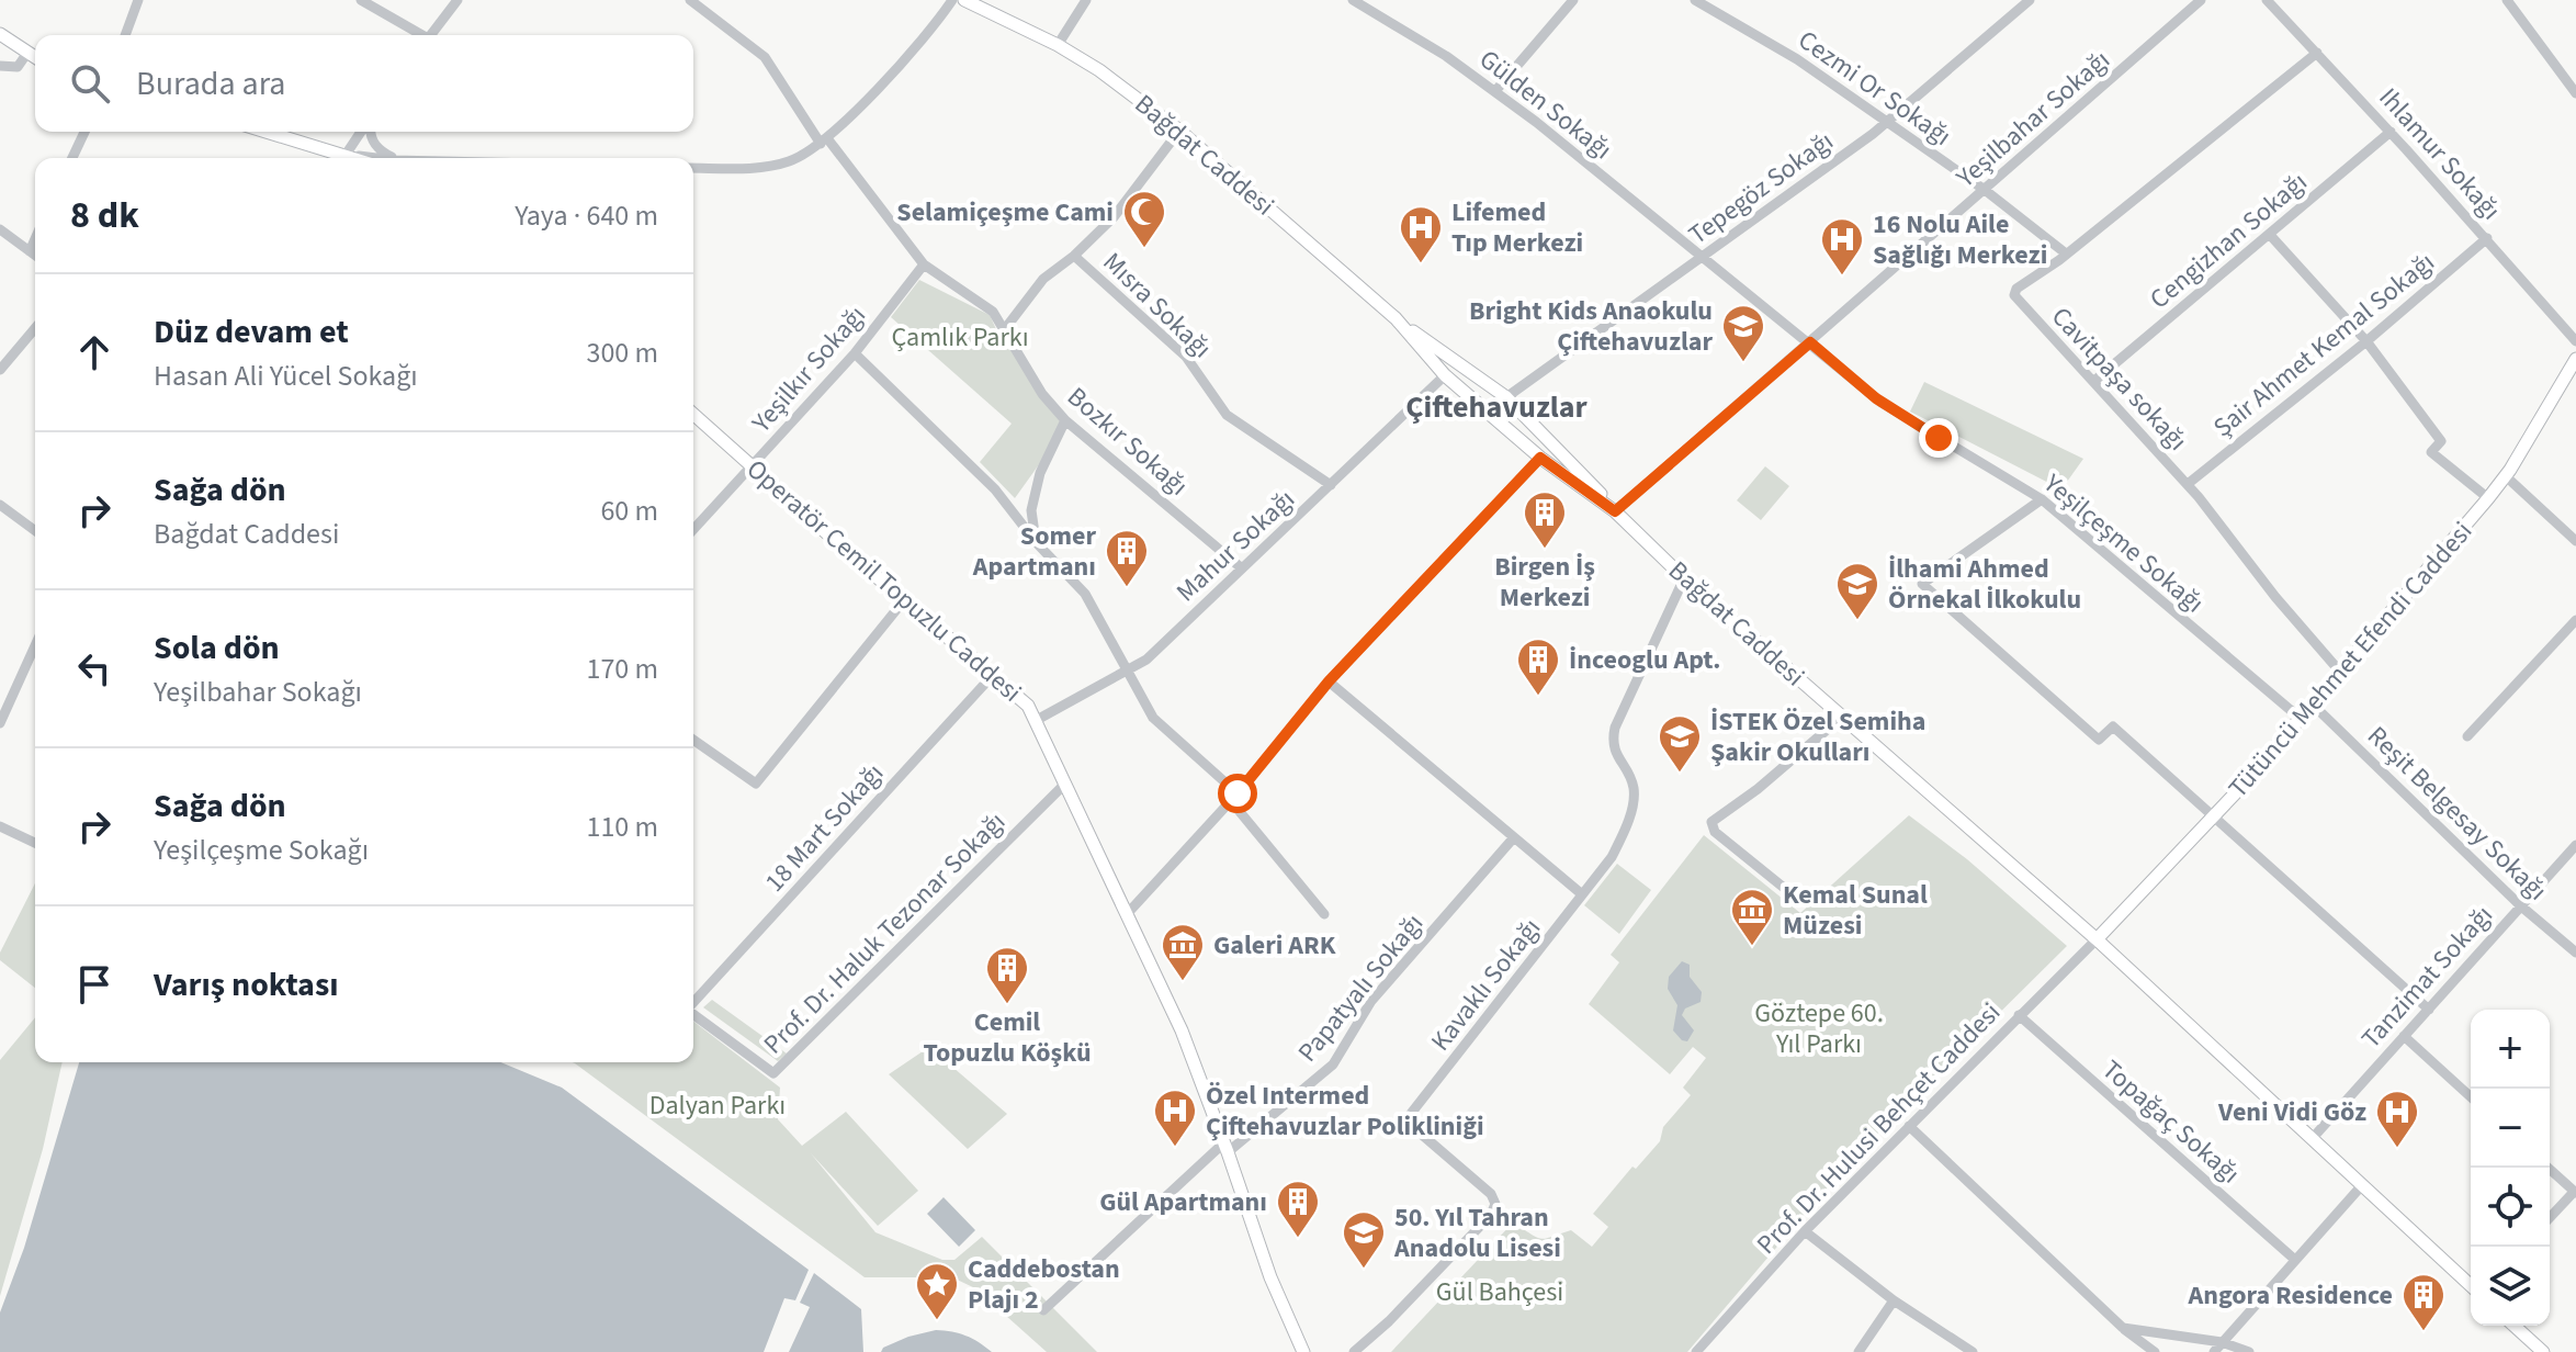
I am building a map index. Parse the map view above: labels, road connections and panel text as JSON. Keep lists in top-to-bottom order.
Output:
{
  "streets": {
    "main road": ["Bağdat Caddesi", "Operatör Cemil Topuzlu Caddesi", "Tütüncü Mehmet Efendi Caddesi"],
    "street": [
      "Cezmi Or Sokağı",
      "Gülden Sokağı",
      "Yeşilbahar Sokağı",
      "Ihlamur Sokağı",
      "Tepegöz Sokağı",
      "Cengizhan Sokağı",
      "Mısra Sokağı",
      "Şair Ahmet Kemal Sokağı",
      "Yeşilkır Sokağı",
      "Cavitpaşa sokağı",
      "Bozkır Sokağı",
      "Yeşilçeşme Sokağı",
      "Mahur Sokağı",
      "Reşit Belgesay Sokağı",
      "18 Mart Sokağı",
      "Prof. Dr. Haluk Tezonar Sokağı",
      "Tanzimat Sokağı",
      "Kavaklı Sokağı",
      "Papatyalı Sokağı",
      "Topağaç Sokağı",
      "Prof. Dr. Hulusi Behçet Caddesi"
    ]
  },
  "crossings": [
    ["Cezmi Or Sokağı", "Yeşilbahar Sokağı"],
    ["Cezmi Or Sokağı", "Tepegöz Sokağı"],
    ["Cezmi Or Sokağı", "Cavitpaşa sokağı"],
    ["Gülden Sokağı", "Tepegöz Sokağı"],
    ["Gülden Sokağı", "Yeşilçeşme Sokağı"],
    ["Yeşilbahar Sokağı", "Bağdat Caddesi"],
    ["Yeşilbahar Sokağı", "Yeşilçeşme Sokağı"],
    ["Ihlamur Sokağı", "Cengizhan Sokağı"],
    ["Ihlamur Sokağı", "Şair Ahmet Kemal Sokağı"],
    ["Ihlamur Sokağı", "Cavitpaşa sokağı"],
    ["Bağdat Caddesi", "Mahur Sokağı"],
    ["Bağdat Caddesi", "Tütüncü Mehmet Efendi Caddesi"],
    ["Bağdat Caddesi", "Tanzimat Sokağı"],
    ["Bağdat Caddesi", "Kavaklı Sokağı"],
    ["Bağdat Caddesi", "Prof. Dr. Hulusi Behçet Caddesi"],
    ["Tepegöz Sokağı", "Yeşilçeşme Sokağı"],
    ["Cengizhan Sokağı", "Cavitpaşa sokağı"],
    ["Mısra Sokağı", "Mahur Sokağı"],
    ["Şair Ahmet Kemal Sokağı", "Cavitpaşa sokağı"],
    ["Yeşilkır Sokağı", "Bozkır Sokağı"],
    ["Yeşilkır Sokağı", "Operatör Cemil Topuzlu Caddesi"],
    ["Cavitpaşa sokağı", "Tütüncü Mehmet Efendi Caddesi"],
    ["Bozkır Sokağı", "Mahur Sokağı"],
    ["Yeşilçeşme Sokağı", "Tütüncü Mehmet Efendi Caddesi"],
    ["Mahur Sokağı", "Operatör Cemil Topuzlu Caddesi"],
    ["Operatör Cemil Topuzlu Caddesi", "18 Mart Sokağı"],
    ["Operatör Cemil Topuzlu Caddesi", "Prof. Dr. Haluk Tezonar Sokağı"],
    ["Operatör Cemil Topuzlu Caddesi", "Papatyalı Sokağı"],
    ["Tütüncü Mehmet Efendi Caddesi", "Reşit Belgesay Sokağı"],
    ["Tütüncü Mehmet Efendi Caddesi", "Prof. Dr. Hulusi Behçet Caddesi"],
    ["Reşit Belgesay Sokağı", "Tanzimat Sokağı"],
    ["Topağaç Sokağı", "Prof. Dr. Hulusi Behçet Caddesi"]
  ],
  "districts": ["Çiftehavuzlar"],
  "parks": [
    "Çamlık Parkı",
    "Göztepe 60. Yıl Parkı",
    "Dalyan Parkı",
    "Gül Bahçesi"
  ],
  "places": {
    "mosque": ["Selamiçeşme Cami"],
    "hospital": [
      "Lifemed Tıp Merkezi",
      "16 Nolu Aile Sağlığı Merkezi",
      "Özel Intermed Çiftehavuzlar Polikliniği",
      "Veni Vidi Göz"
    ],
    "school or university": [
      "Bright Kids Anaokulu Çiftehavuzlar",
      "İlhami Ahmed Örnekal İlkokulu",
      "İSTEK Özel Semiha Şakir Okulları",
      "50. Yıl Tahran Anadolu Lisesi"
    ],
    "building": [
      "Birgen İş Merkezi",
      "Somer Apartmanı",
      "İnceoglu Apt.",
      "Cemil Topuzlu Köşkü",
      "Gül Apartmanı",
      "Angora Residence"
    ],
    "museum": ["Kemal Sunal Müzesi", "Galeri ARK"],
    "place": ["Caddebostan Plajı 2"]
  },
  "page": {
    "search": "Burada ara",
    "heading": ["8 dk", "Yaya · 640 m"],
    "list": [
      ["Düz devam et", "Hasan Ali Yücel Sokağı", "300 m"],
      ["Sağa dön", "Bağdat Caddesi", "60 m"],
      ["Sola dön", "Yeşilbahar Sokağı", "170 m"],
      ["Sağa dön", "Yeşilçeşme Sokağı", "110 m"],
      "Varış noktası"
    ],
    "map_buttons": ["+", "−"]
  }
}
